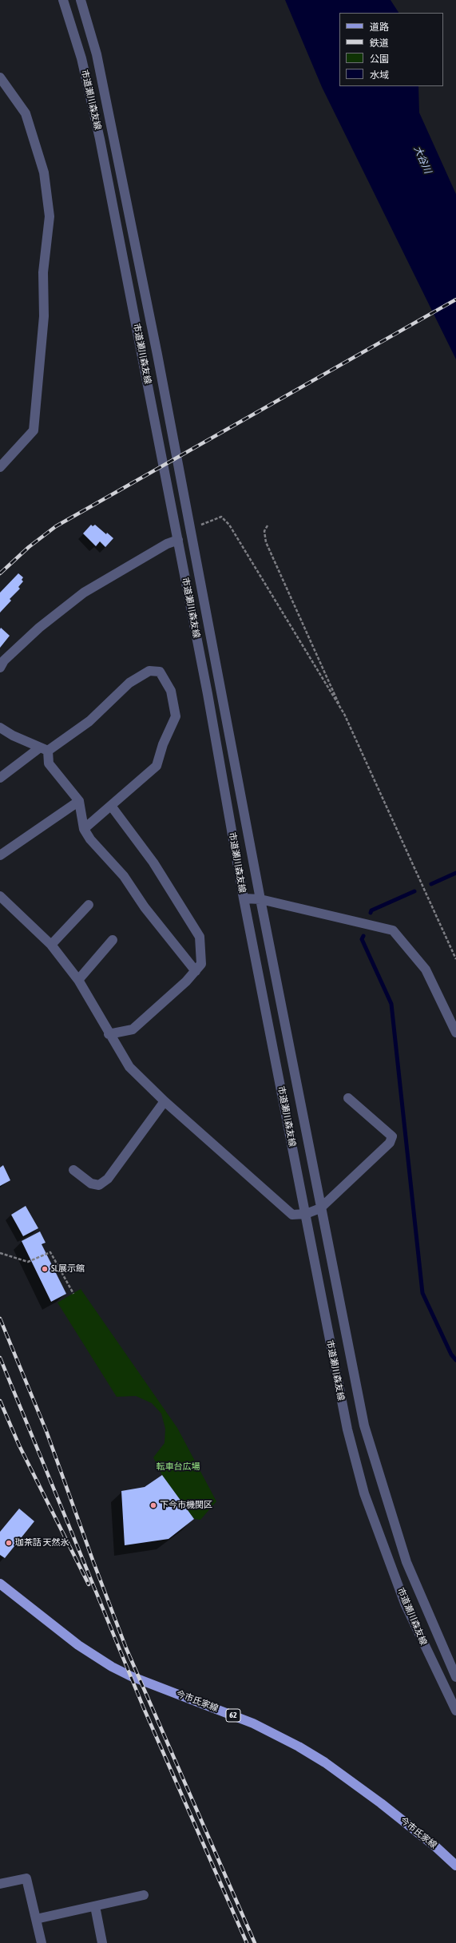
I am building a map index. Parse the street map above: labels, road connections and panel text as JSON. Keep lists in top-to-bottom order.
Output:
{
  "streets": {
    "main road": ["今市氏家線", "62"],
    "street": ["市道瀬川森友線"]
  },
  "water": ["大谷川"],
  "parks": ["転車台広場"],
  "places": ["SL展示館", "下今市機関区", "珈茶話 天然氷"],
  "legend": [
    "道路",
    "鉄道",
    "公園",
    "水域"
  ]
}
